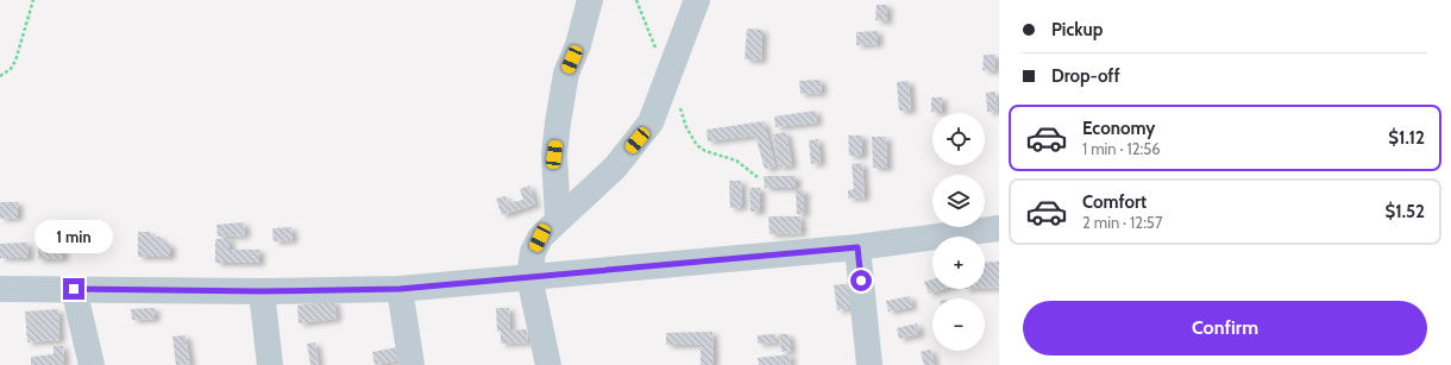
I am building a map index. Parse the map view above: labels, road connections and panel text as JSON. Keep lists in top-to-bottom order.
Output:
{
  "page": {
    "banner": ["Pickup", "Drop-off"],
    "list": [
      {
        "name": "Economy",
        "note": "1 min · 12:56",
        "value": "$1.12"
      },
      {
        "name": "Comfort",
        "note": "2 min · 12:57",
        "value": "$1.52"
      }
    ],
    "map_buttons": ["+", "−"],
    "bubble": "1 min",
    "buttons": "Confirm"
  }
}
